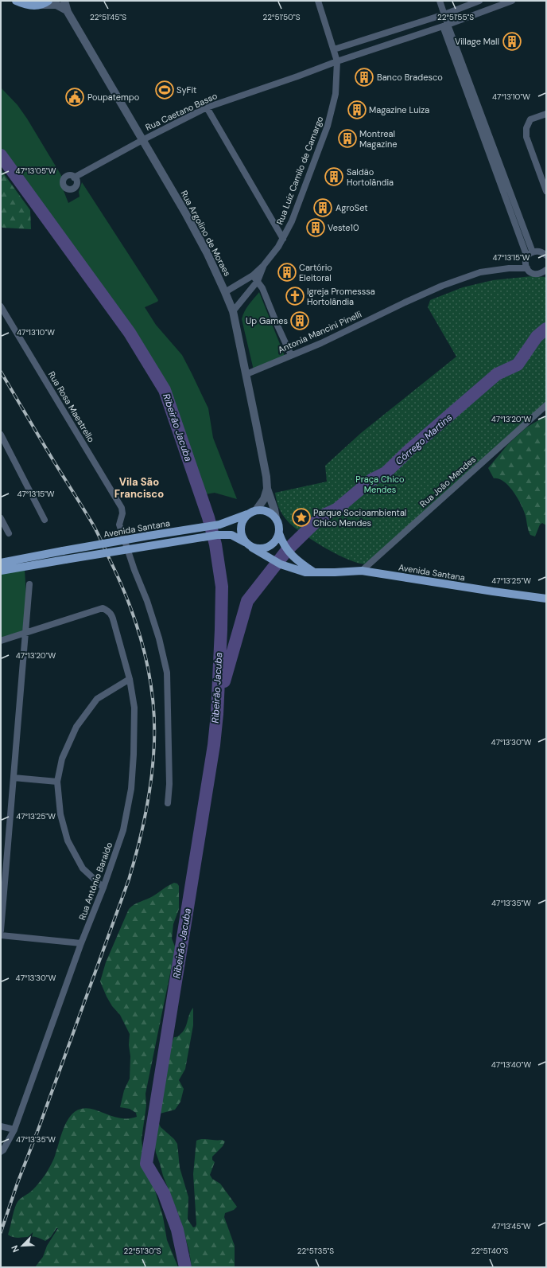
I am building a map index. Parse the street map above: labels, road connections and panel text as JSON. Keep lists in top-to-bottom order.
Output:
{
  "streets": {
    "main road": ["Avenida Santana"],
    "street": [
      "Rua Caetano Basso",
      "Rua Luiz Camilo de Camargo",
      "Rua Argolino de Moraes",
      "Antonia Mancini Pinelli",
      "Rua Rosa Maestrello",
      "Rua João Mendes",
      "Rua Antônio Baraldo"
    ]
  },
  "crossings": [
    ["Rua Caetano Basso", "Rua Luiz Camilo de Camargo"],
    ["Rua Caetano Basso", "Rua Argolino de Moraes"],
    ["Rua Luiz Camilo de Camargo", "Rua Argolino de Moraes"],
    ["Rua Argolino de Moraes", "Antonia Mancini Pinelli"],
    ["Rua Argolino de Moraes", "Avenida Santana"],
    ["Rua João Mendes", "Avenida Santana"]
  ],
  "districts": ["Vila São Francisco"],
  "water": ["Ribeirão Jacuba", "Córrego Martins"],
  "parks": ["Praça Chico Mendes"],
  "places": {
    "building": [
      "Village Mall",
      "Banco Bradesco",
      "Magazine Luiza",
      "Montreal Magazine",
      "Saldão Hortolândia",
      "AgroSet",
      "Veste10",
      "Cartório Eleitoral",
      "Up Games"
    ],
    "sports": ["SyFit"],
    "public building": ["Poupatempo"],
    "church": ["Igreja Promesssa Hortolândia"],
    "place": ["Parque Socioambiental Chico Mendes"]
  },
  "north": "bottom left",
  "coordinates": [
    "22°51'45\"S",
    "22°51'50\"S",
    "22°51'55\"S",
    "47°13'10\"W",
    "47°13'05\"W",
    "47°13'15\"W",
    "47°13'20\"W",
    "47°13'25\"W",
    "47°13'30\"W",
    "47°13'35\"W",
    "47°13'40\"W",
    "47°13'45\"W",
    "22°51'30\"S",
    "22°51'35\"S",
    "22°51'40\"S"
  ]
}
